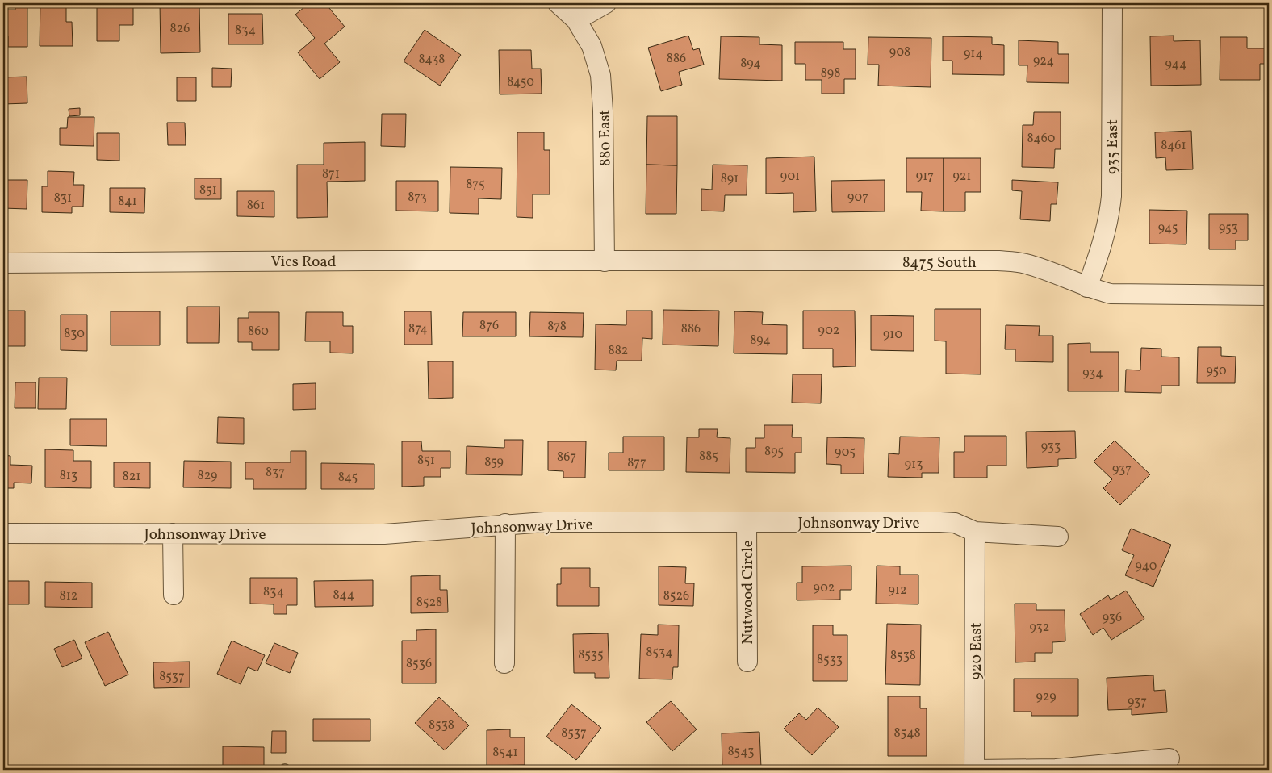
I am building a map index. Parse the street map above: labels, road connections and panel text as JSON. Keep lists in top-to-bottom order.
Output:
{
  "streets": {
    "street": [
      "880 East",
      "935 East",
      "Vics Road",
      "8475 South",
      "Johnsonway Drive",
      "Nutwood Circle",
      "920 East"
    ]
  },
  "crossings": [
    ["880 East", "Vics Road"],
    ["880 East", "8475 South"],
    ["935 East", "8475 South"],
    ["Vics Road", "8475 South"],
    ["Johnsonway Drive", "Nutwood Circle"],
    ["Johnsonway Drive", "920 East"]
  ],
  "house_numbers": [
    "826",
    "834",
    "908",
    "914",
    "886",
    "8438",
    "924",
    "894",
    "944",
    "898",
    "8450",
    "8460",
    "8461",
    "871",
    "901",
    "917",
    "921",
    "891",
    "875",
    "851",
    "873",
    "907",
    "831",
    "841",
    "861",
    "945",
    "953",
    "876",
    "878",
    "874",
    "886",
    "902",
    "860",
    "830",
    "910",
    "894",
    "882",
    "950",
    "934",
    "933",
    "895",
    "905",
    "885",
    "867",
    "851",
    "859",
    "877",
    "913",
    "937",
    "837",
    "813",
    "829",
    "821",
    "845",
    "940",
    "902",
    "912",
    "834",
    "844",
    "812",
    "8526",
    "8528",
    "936",
    "932",
    "8534",
    "8535",
    "8538",
    "8533",
    "8536",
    "8537",
    "929",
    "937",
    "8538",
    "8537",
    "8548",
    "8543",
    "8541"
  ]
}
